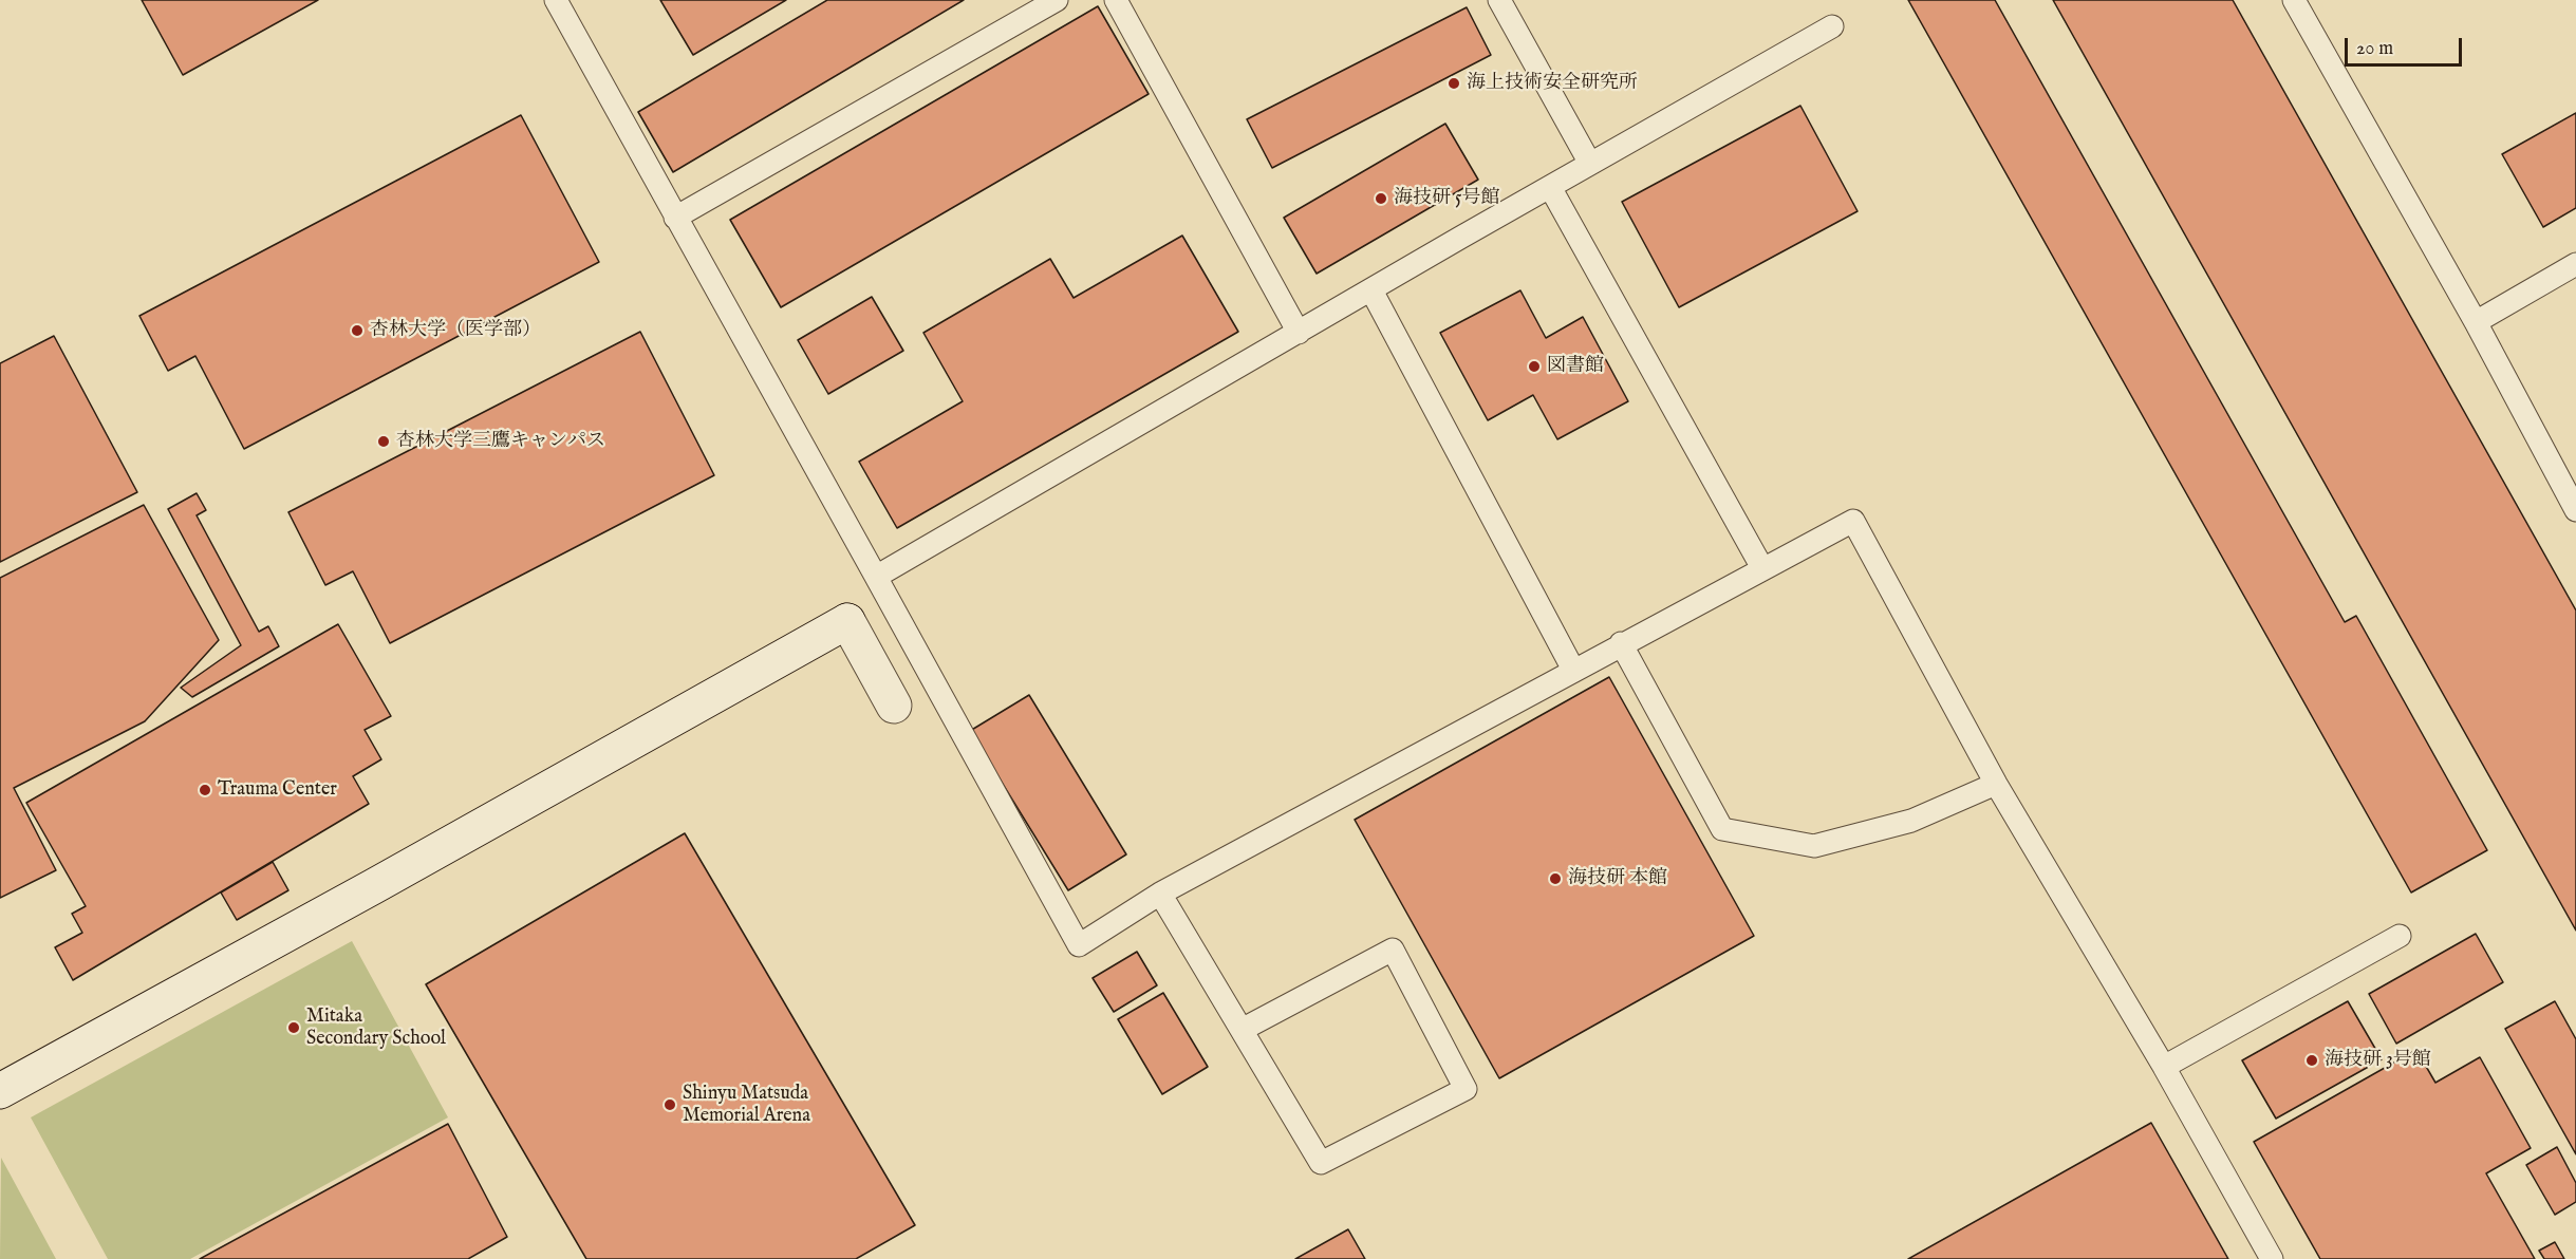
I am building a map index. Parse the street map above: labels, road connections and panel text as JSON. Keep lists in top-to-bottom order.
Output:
{
  "places": [
    "海上技術安全研究所",
    "海技研 5号館",
    "杏林大学（医学部）",
    "図書館",
    "杏林大学三鷹キャンパス",
    "Trauma Center",
    "海技研 本館",
    "Mitaka Secondary School",
    "海技研 3号館",
    "Shinyu Matsuda Memorial Arena"
  ],
  "scale_bar": "20 m"
}
